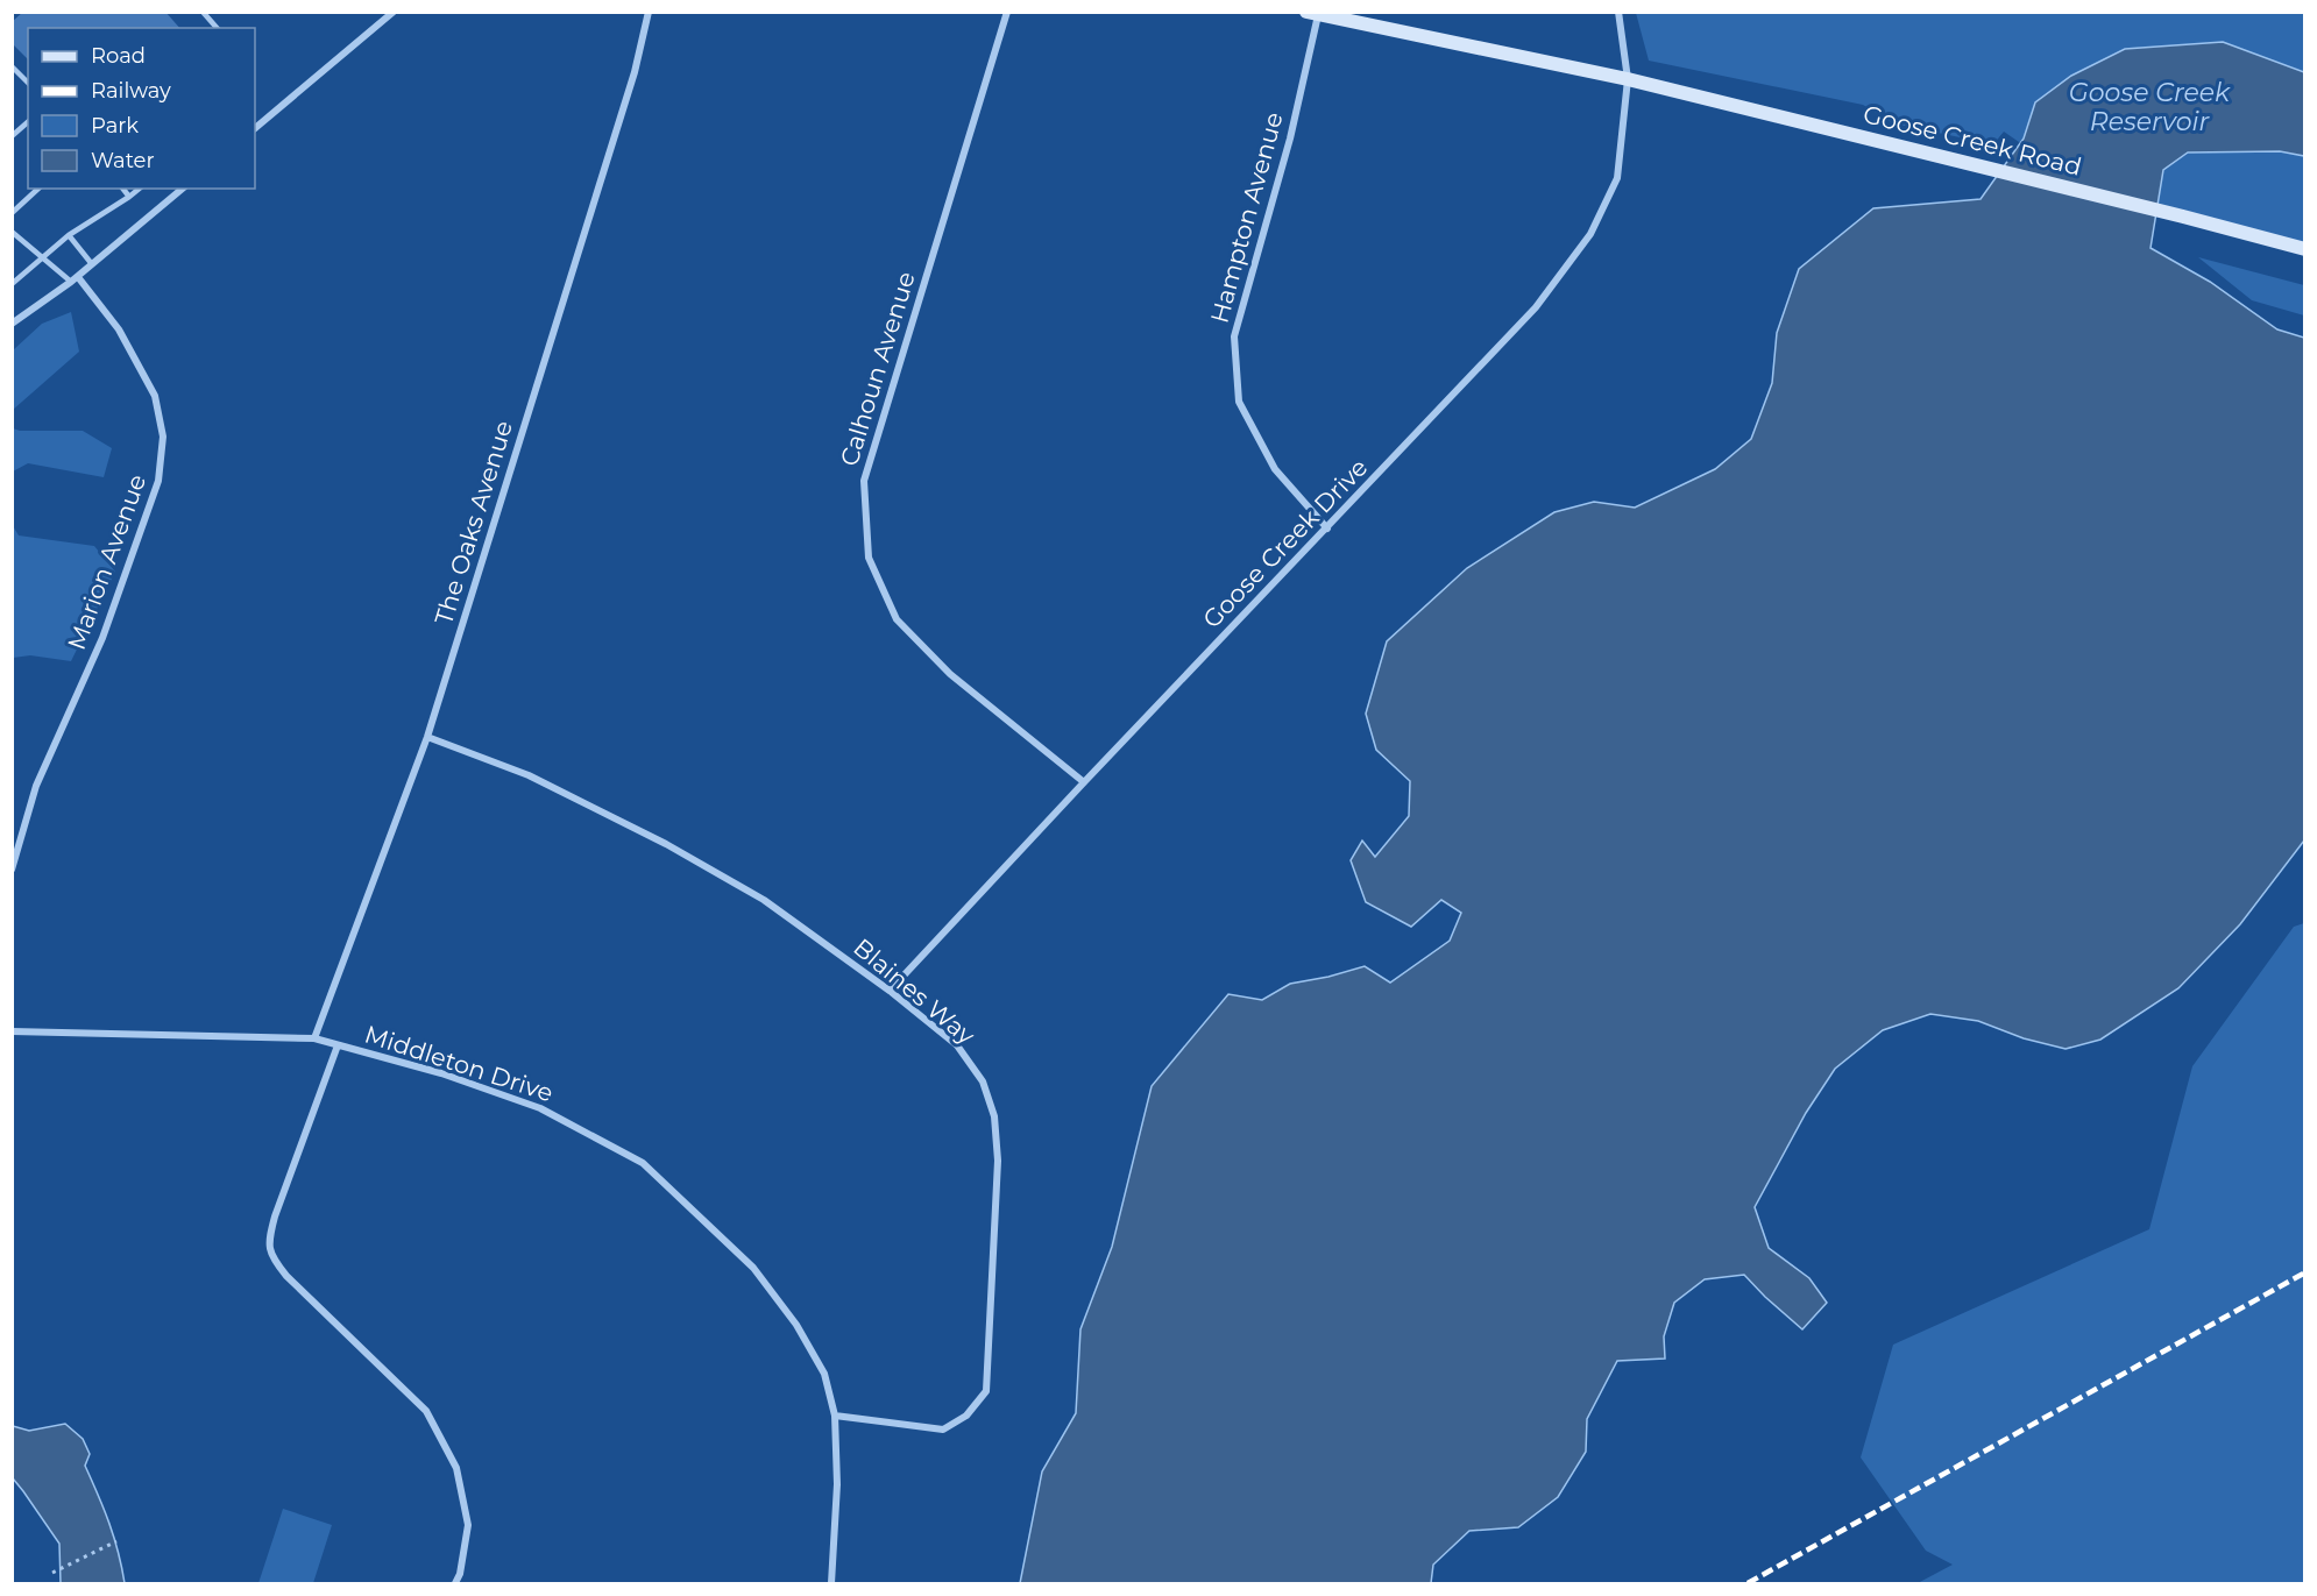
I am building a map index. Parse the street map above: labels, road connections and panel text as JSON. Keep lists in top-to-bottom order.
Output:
{
  "streets": {
    "main road": ["Goose Creek Road"],
    "street": [
      "Hampton Avenue",
      "Calhoun Avenue",
      "The Oaks Avenue",
      "Goose Creek Drive",
      "Marion Avenue",
      "Blaines Way",
      "Middleton Drive"
    ]
  },
  "crossings": [
    ["Goose Creek Road", "Hampton Avenue"],
    ["Goose Creek Road", "Goose Creek Drive"],
    ["Hampton Avenue", "Goose Creek Drive"],
    ["Calhoun Avenue", "Goose Creek Drive"],
    ["The Oaks Avenue", "Blaines Way"],
    ["The Oaks Avenue", "Middleton Drive"],
    ["Goose Creek Drive", "Blaines Way"],
    ["Blaines Way", "Middleton Drive"]
  ],
  "water": ["Goose Creek Reservoir"],
  "legend": [
    "Road",
    "Railway",
    "Park",
    "Water"
  ]
}
